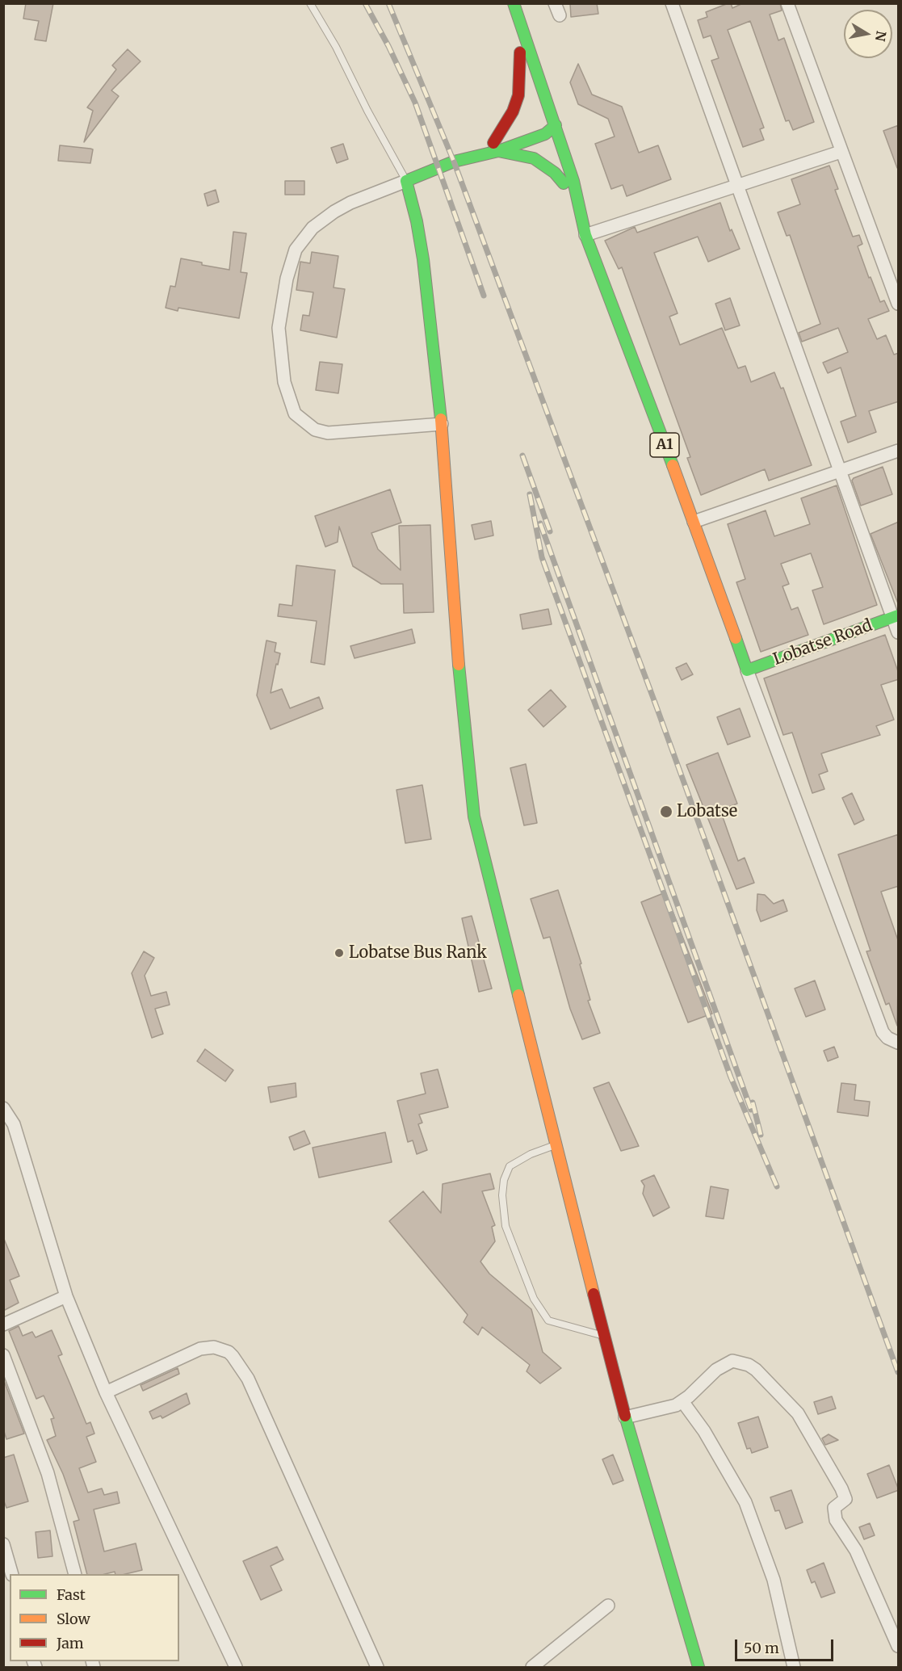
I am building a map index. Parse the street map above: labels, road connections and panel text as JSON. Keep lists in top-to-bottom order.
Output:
{
  "streets": {
    "main road": ["A1", "Lobatse Road"]
  },
  "crossings": [
    ["A1", "Lobatse Road"]
  ],
  "places": ["Lobatse", "Lobatse Bus Rank"],
  "legend": ["Fast", "Slow", "Jam"],
  "scale_bar": "50 m",
  "north": "right"
}
